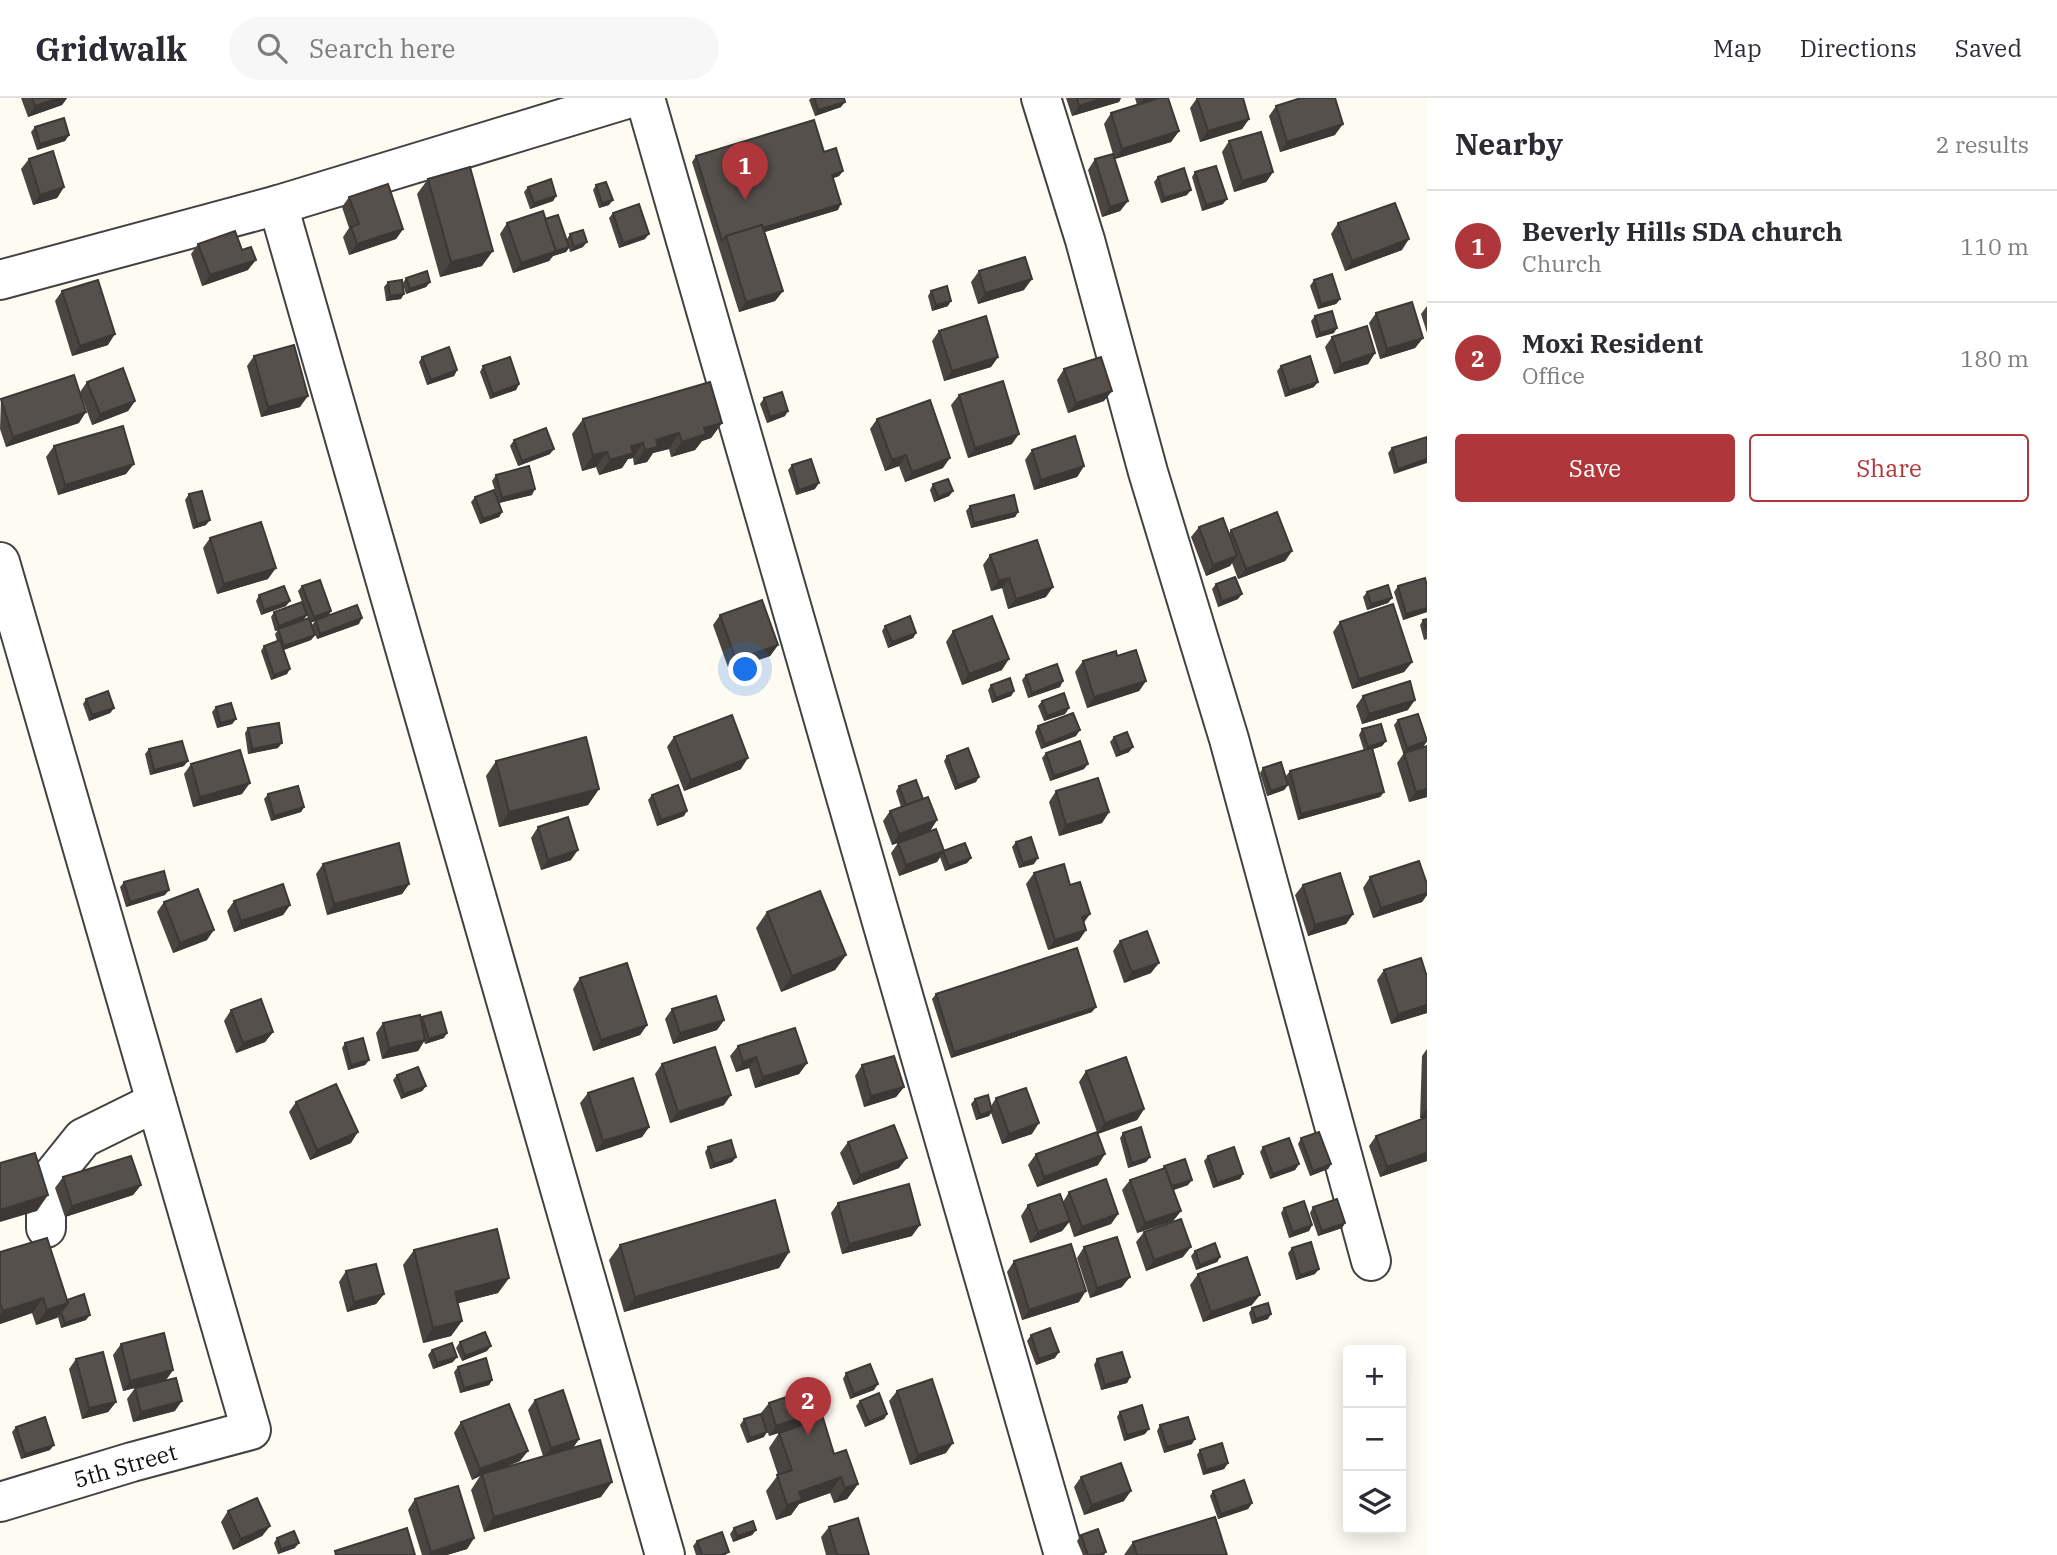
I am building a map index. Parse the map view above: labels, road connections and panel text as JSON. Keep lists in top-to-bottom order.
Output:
{
  "streets": {
    "street": ["5th Street"]
  },
  "page": {
    "header": "Gridwalk",
    "search": "Search here",
    "nav": ["Map", "Directions", "Saved"],
    "heading": ["Nearby", "2 results"],
    "pins": ["1", "2"],
    "list": [
      {
        "mark": "1",
        "name": "Beverly Hills SDA church",
        "note": "Church",
        "value": "110 m"
      },
      {
        "mark": "2",
        "name": "Moxi Resident",
        "note": "Office",
        "value": "180 m"
      }
    ],
    "buttons": ["Save", "Share"],
    "map_buttons": ["+", "−"]
  }
}
